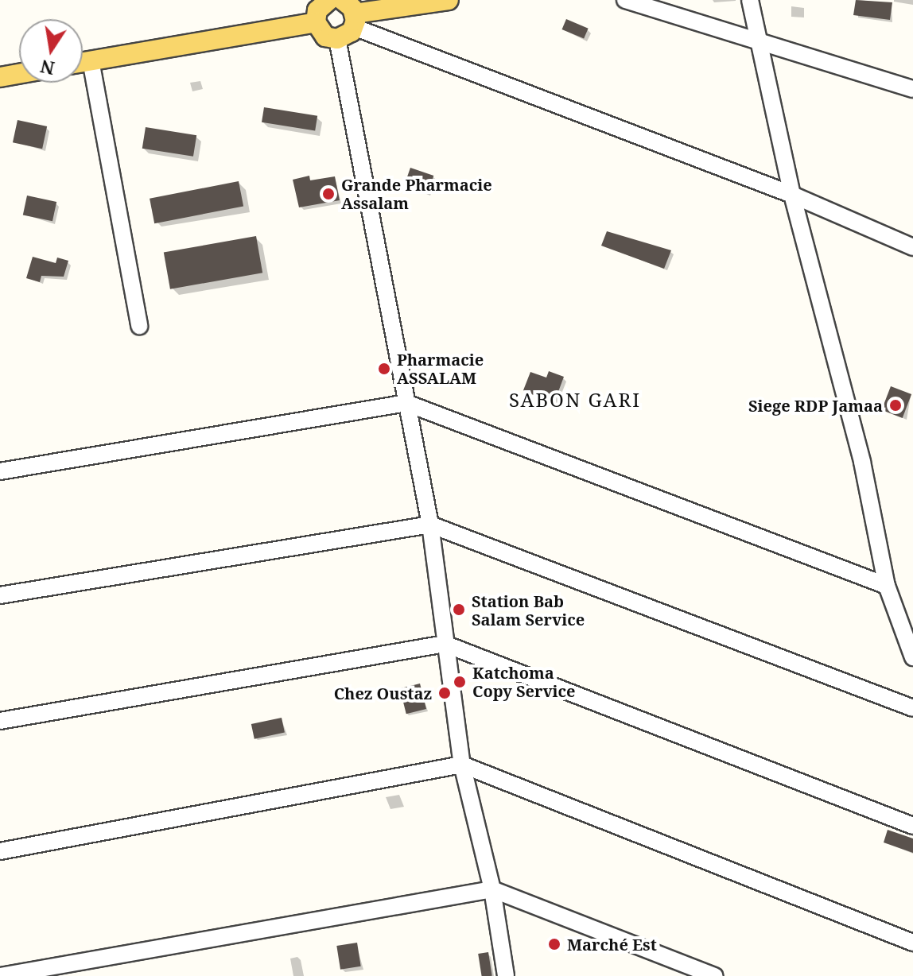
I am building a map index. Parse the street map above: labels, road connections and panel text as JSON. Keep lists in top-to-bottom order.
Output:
{
  "districts": ["SABON GARI"],
  "places": [
    "Grande Pharmacie Assalam",
    "Pharmacie ASSALAM",
    "Siege RDP Jamaa",
    "Station Bab Salam Service",
    "Katchoma Copy Service",
    "Chez Oustaz",
    "Marché Est"
  ],
  "north": "bottom"
}
